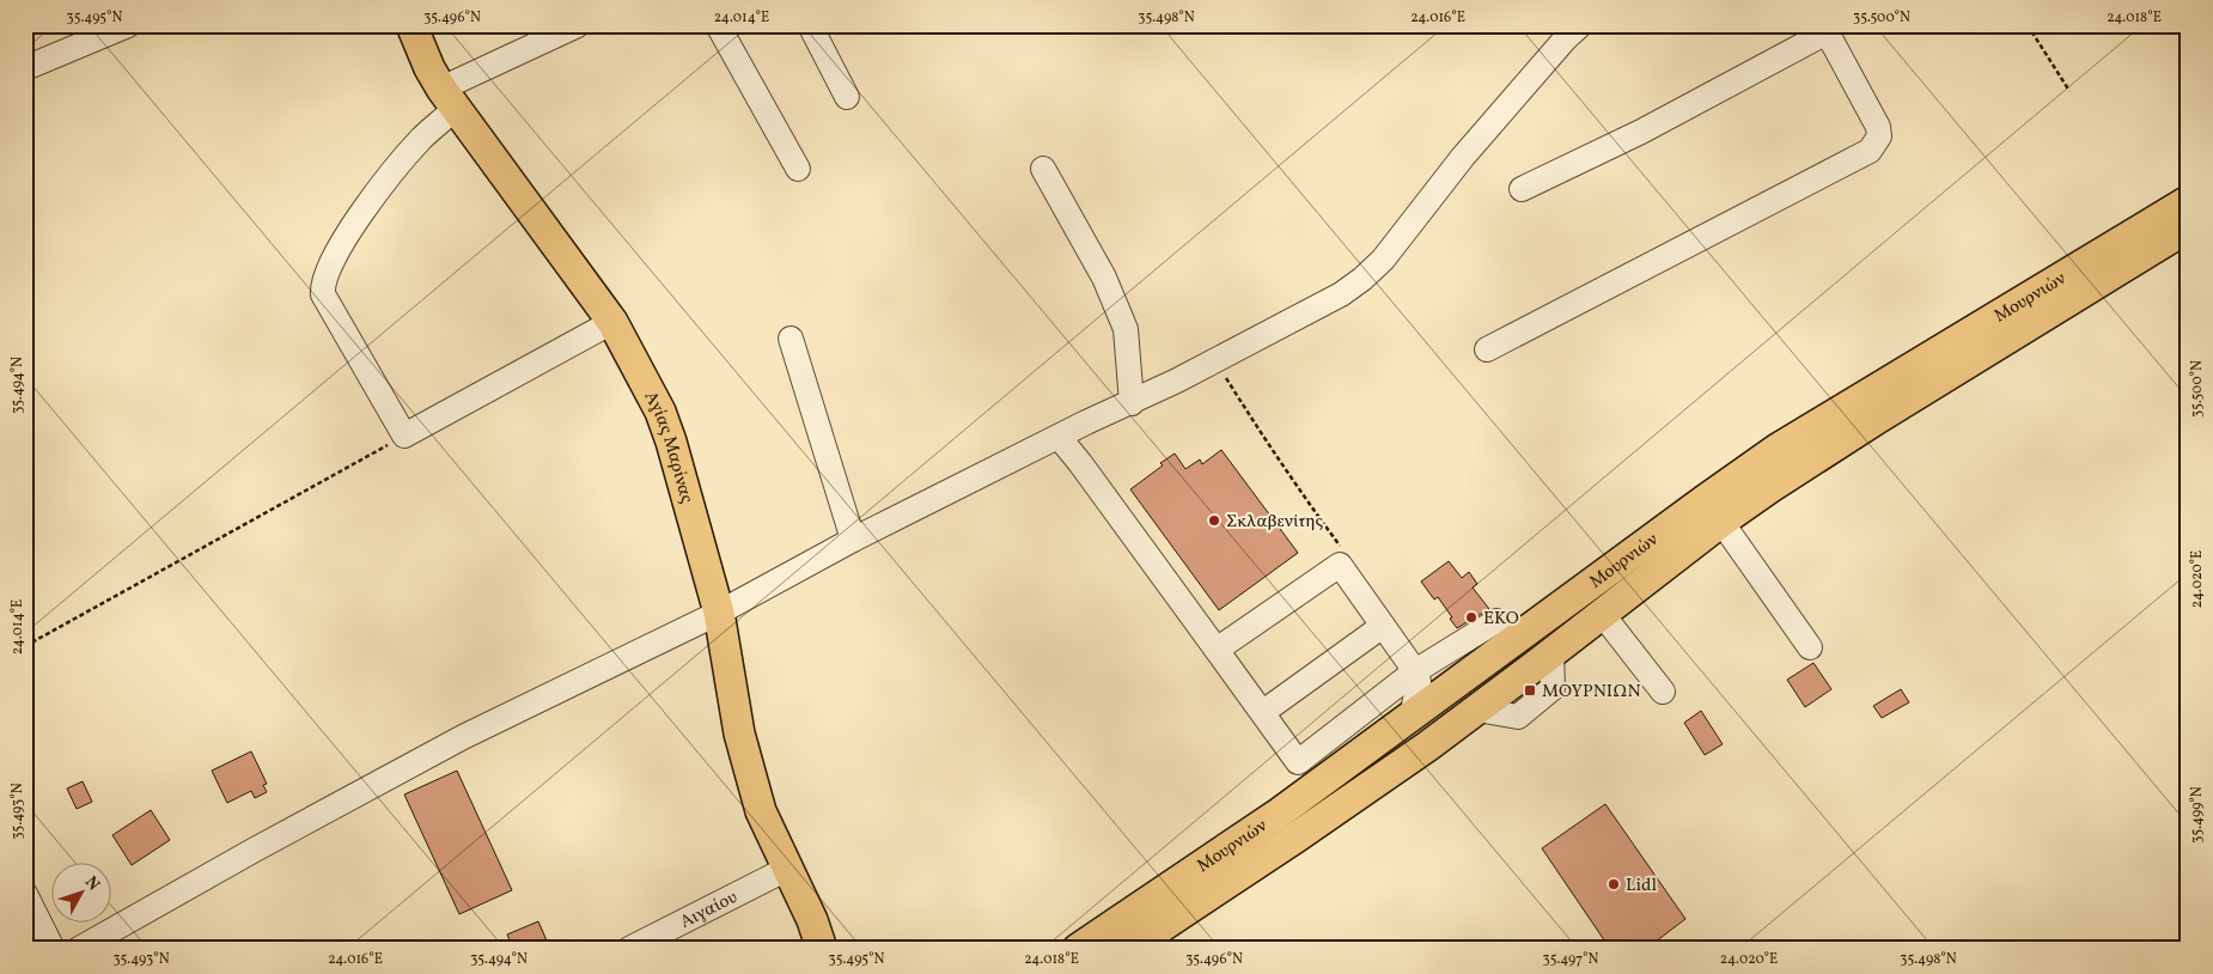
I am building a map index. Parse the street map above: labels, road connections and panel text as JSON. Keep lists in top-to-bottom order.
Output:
{
  "streets": {
    "main road": ["Μουρνιών", "Αγίας Μαρίνας"],
    "street": ["Αιγαίου"]
  },
  "crossings": [
    ["Αγίας Μαρίνας", "Αιγαίου"]
  ],
  "places": {
    "other": ["Σκλαβενίτης", "EKO", "Lidl"],
    "transit": ["ΜΟΥΡΝΙΩΝ"]
  },
  "north": "top right",
  "coordinates": [
    "35.495°N",
    "35.496°N",
    "24.014°E",
    "35.498°N",
    "24.016°E",
    "35.500°N",
    "24.018°E",
    "35.494°N",
    "24.020°E",
    "35.493°N",
    "35.499°N",
    "35.497°N"
  ]
}
